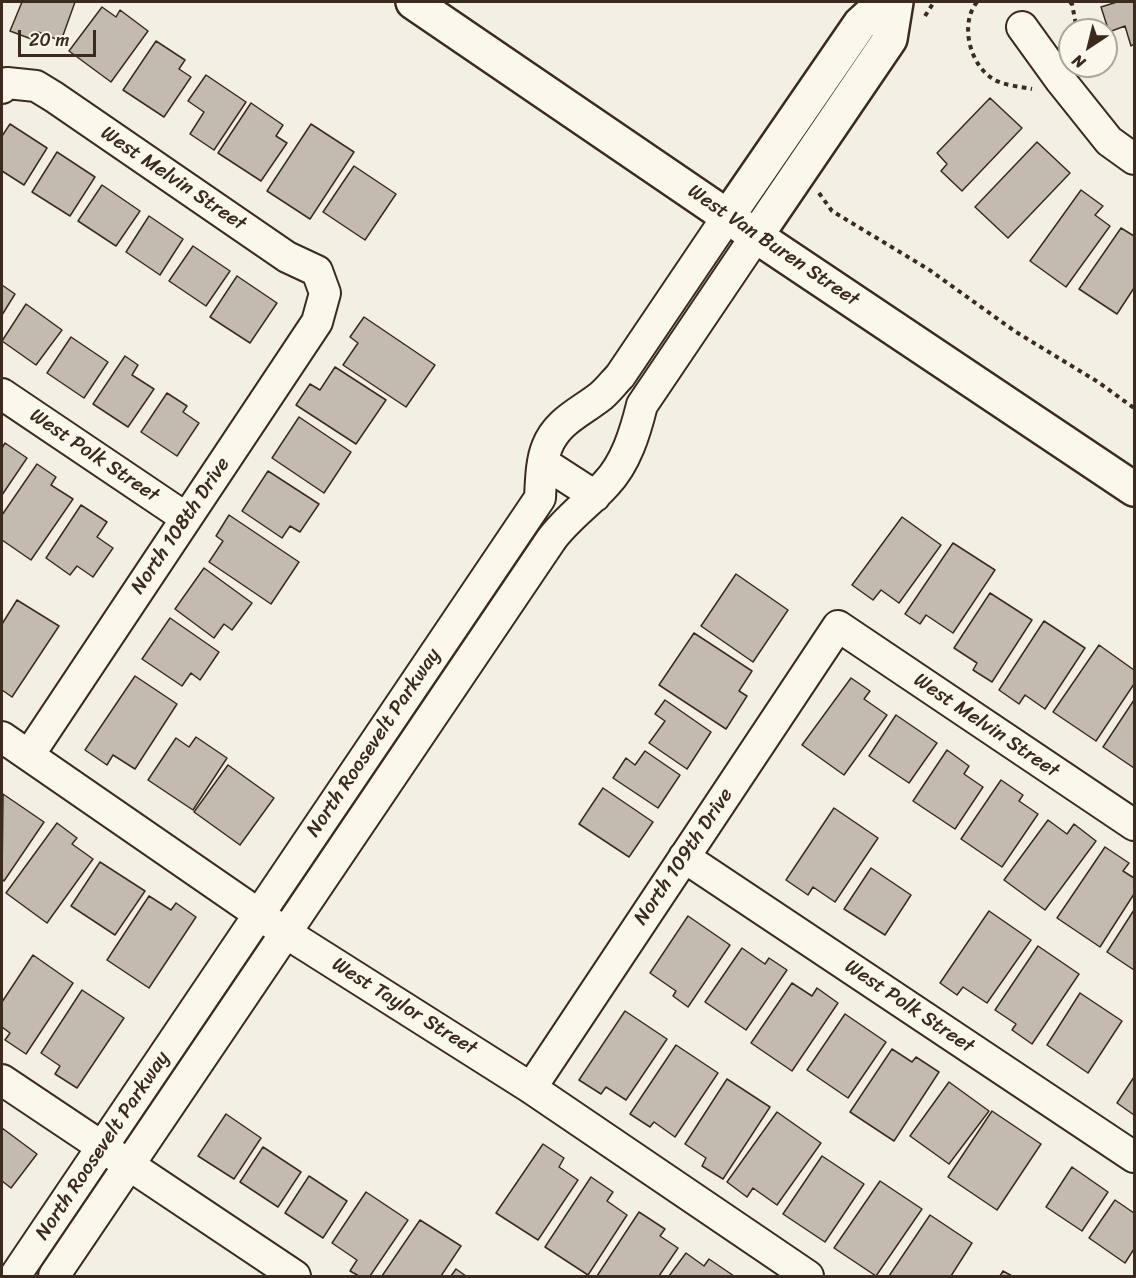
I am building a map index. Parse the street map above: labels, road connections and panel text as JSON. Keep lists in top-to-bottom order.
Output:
{
  "streets": {
    "main road": ["West Van Buren Street"],
    "street": [
      "West Melvin Street",
      "West Polk Street",
      "North 108th Drive",
      "North Roosevelt Parkway",
      "North 109th Drive",
      "West Taylor Street"
    ]
  },
  "crossings": [
    ["West Melvin Street", "North 108th Drive"],
    ["West Melvin Street", "North 109th Drive"],
    ["West Van Buren Street", "North Roosevelt Parkway"],
    ["West Polk Street", "North 108th Drive"],
    ["West Polk Street", "North 109th Drive"],
    ["North 108th Drive", "West Taylor Street"],
    ["North Roosevelt Parkway", "West Taylor Street"],
    ["North 109th Drive", "West Taylor Street"]
  ],
  "scale_bar": "20 m",
  "north": "bottom left"
}
